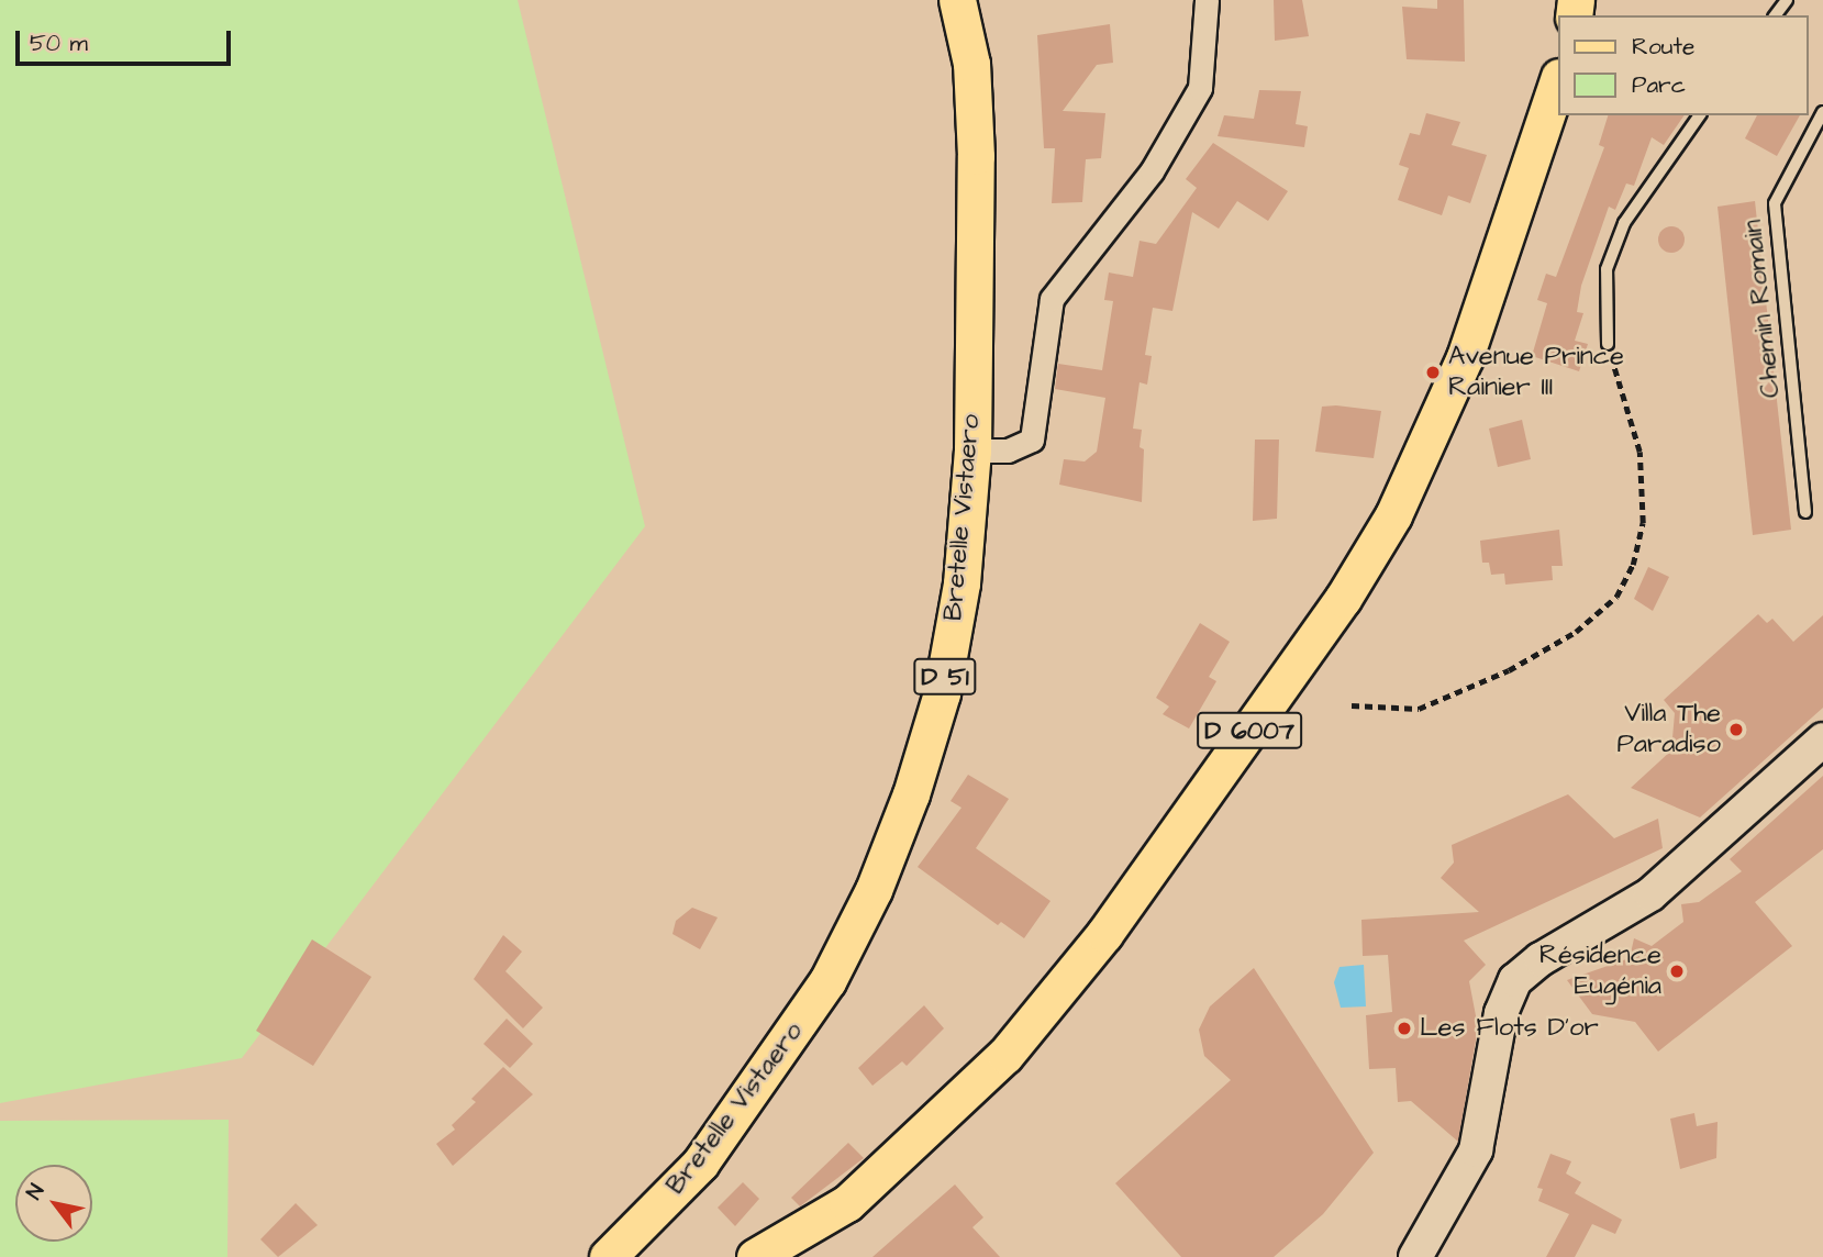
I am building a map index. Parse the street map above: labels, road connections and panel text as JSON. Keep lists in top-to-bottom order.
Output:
{
  "streets": {
    "main road": ["Bretelle Vistaero", "D 51", "D 6007"],
    "lane": ["Chemin Romain"]
  },
  "places": [
    "Avenue Prince Rainier III",
    "Villa The Paradiso",
    "Résidence Eugénia",
    "Les Flots D'or"
  ],
  "legend": ["Route", "Parc"],
  "scale_bar": "50 m",
  "north": "top left"
}
